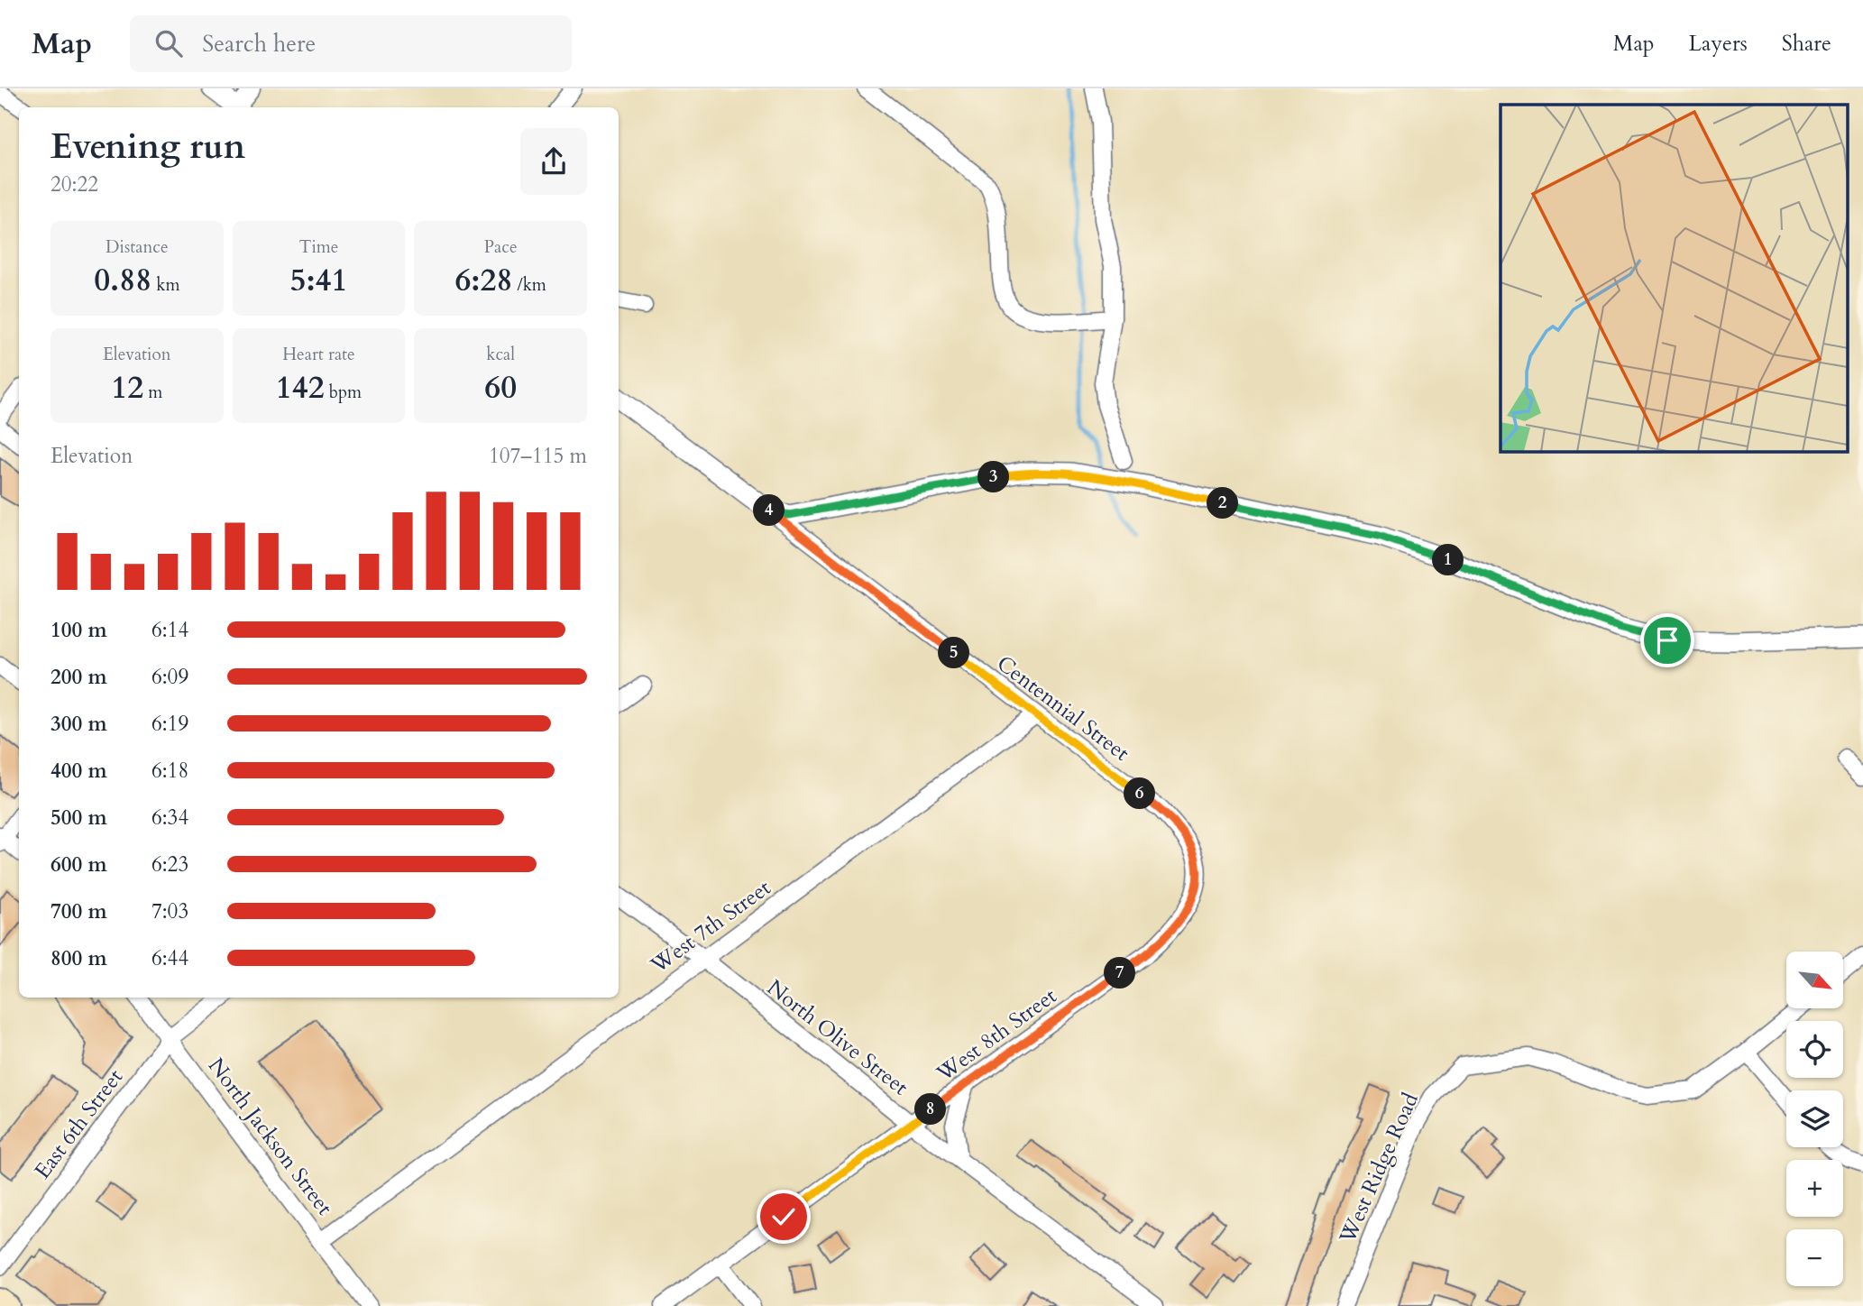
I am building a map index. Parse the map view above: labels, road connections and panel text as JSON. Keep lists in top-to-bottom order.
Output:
{
  "streets": {
    "street": [
      "Centennial Street",
      "West 7th Street",
      "West 8th Street",
      "North Olive Street",
      "East 6th Street",
      "North Jackson Street",
      "West Ridge Road"
    ]
  },
  "crossings": [
    ["Centennial Street", "West 7th Street"],
    ["Centennial Street", "West 8th Street"],
    ["West 7th Street", "North Olive Street"],
    ["West 7th Street", "North Jackson Street"],
    ["West 8th Street", "North Olive Street"],
    ["East 6th Street", "North Jackson Street"]
  ],
  "north": "bottom right",
  "page": {
    "header": "Map",
    "search": "Search here",
    "nav": ["Map", "Layers", "Share"],
    "heading": ["Evening run", "20:22"],
    "stats": [
      ["Distance", "0.88 km"],
      ["Time", "5:41"],
      ["Pace", "6:28 /km"],
      ["Elevation", "12 m"],
      ["Heart rate", "142 bpm"],
      ["kcal", "60"]
    ],
    "chart": ["Elevation", "107–115 m"],
    "pins": [
      "3",
      "2",
      "4",
      "1",
      "5",
      "6",
      "7",
      "8"
    ],
    "list": [
      {
        "name": "100 m",
        "note": "6:14"
      },
      {
        "name": "200 m",
        "note": "6:09"
      },
      {
        "name": "300 m",
        "note": "6:19"
      },
      {
        "name": "400 m",
        "note": "6:18"
      },
      {
        "name": "500 m",
        "note": "6:34"
      },
      {
        "name": "600 m",
        "note": "6:23"
      },
      {
        "name": "700 m",
        "note": "7:03"
      },
      {
        "name": "800 m",
        "note": "6:44"
      }
    ],
    "map_buttons": ["+", "−"]
  }
}
